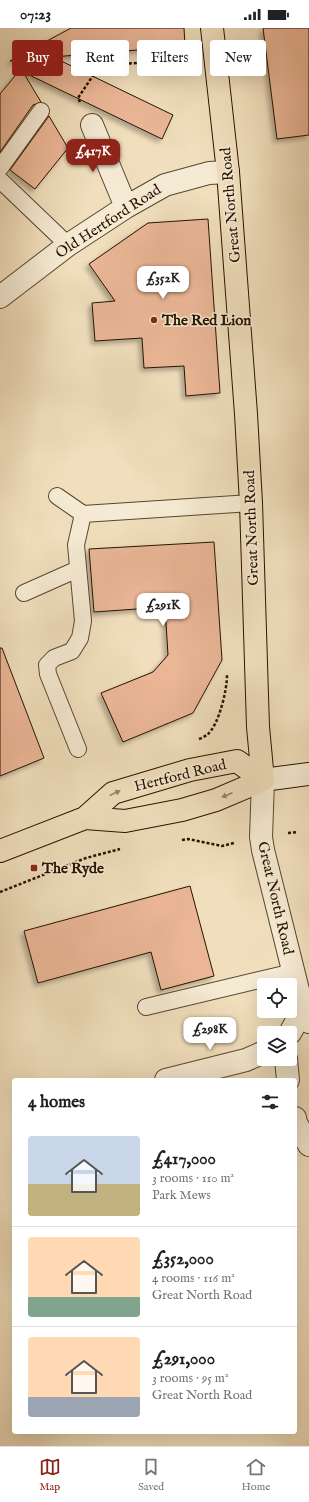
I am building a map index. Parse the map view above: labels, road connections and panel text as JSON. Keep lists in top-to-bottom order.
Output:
{
  "streets": {
    "main road": ["Great North Road", "Hertford Road"],
    "street": ["Old Hertford Road"]
  },
  "crossings": [
    ["Great North Road", "Old Hertford Road"],
    ["Great North Road", "Hertford Road"]
  ],
  "places": {
    "other": ["The Red Lion"],
    "transit": ["The Ryde"]
  },
  "page": {
    "status": "07:23",
    "chip": [
      "Buy",
      "Rent",
      "Filters",
      "New"
    ],
    "price": [
      "£417K",
      "£352K",
      "£291K",
      "£298K"
    ],
    "heading": "4 homes",
    "list": [
      {
        "name": "£417,000",
        "note": "3 rooms · 110 m² · Park Mews"
      },
      {
        "name": "£352,000",
        "note": "4 rooms · 116 m² · Great North Road"
      },
      {
        "name": "£291,000",
        "note": "3 rooms · 95 m² · Great North Road"
      }
    ],
    "tabs": ["Map", "Saved", "Home"]
  }
}
